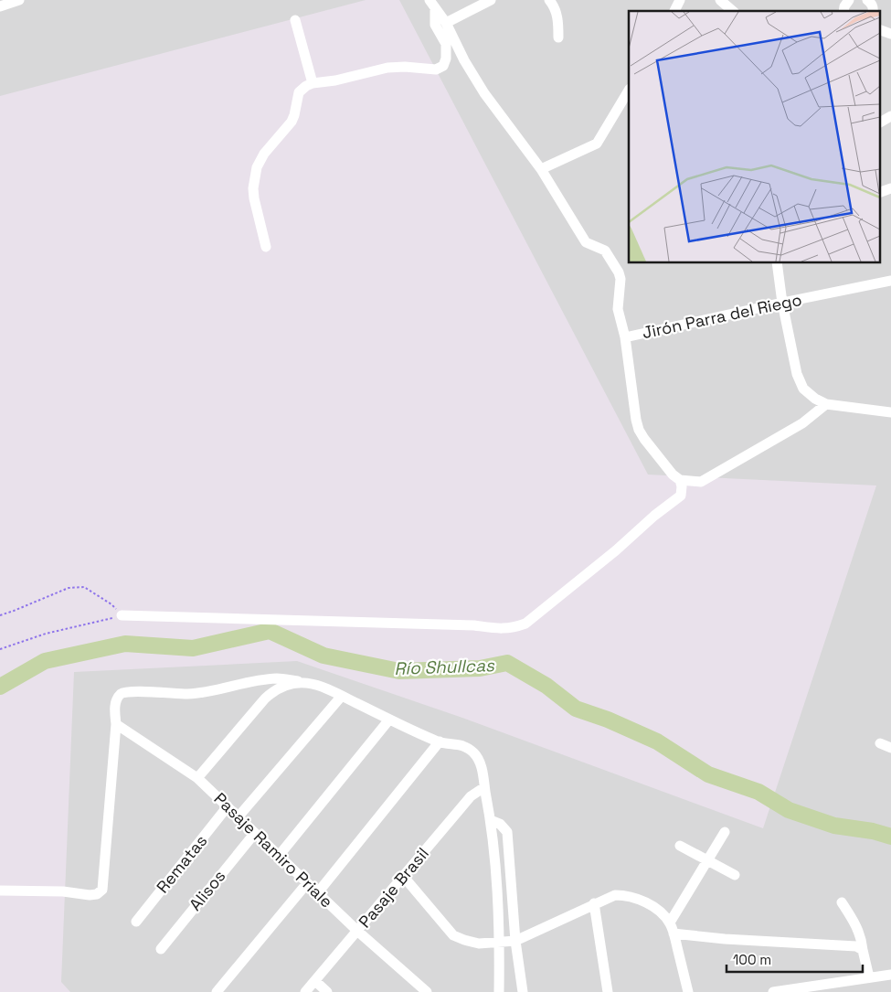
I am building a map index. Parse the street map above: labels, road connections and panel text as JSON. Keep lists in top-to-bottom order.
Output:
{
  "streets": {
    "street": [
      "Jirón Parra del Riego",
      "Pasaje Ramiro Priale",
      "Rematas",
      "Pasaje Brasil",
      "Alisos"
    ]
  },
  "crossings": [
    ["Pasaje Ramiro Priale", "Rematas"],
    ["Pasaje Ramiro Priale", "Pasaje Brasil"],
    ["Pasaje Ramiro Priale", "Alisos"]
  ],
  "water": ["Río Shullcas"],
  "scale_bar": "100 m"
}
